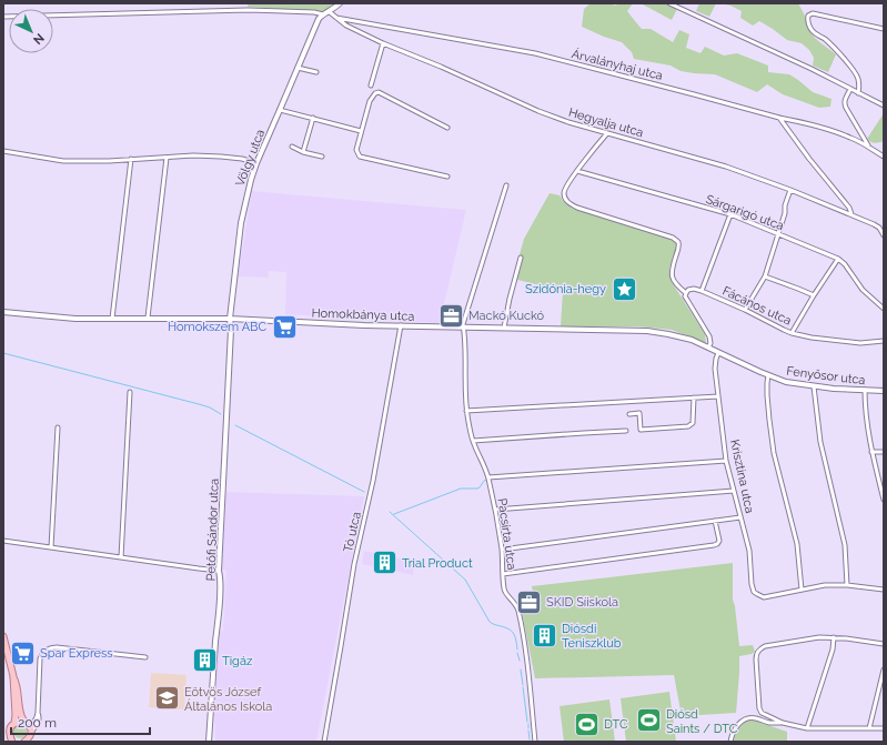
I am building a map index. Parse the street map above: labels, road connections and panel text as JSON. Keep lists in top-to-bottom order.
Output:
{
  "streets": {
    "street": [
      "Árvalányhaj utca",
      "Hegyalja utca",
      "Völgy utca",
      "Sárgarigó utca",
      "Fácános utca",
      "Homokbánya utca",
      "Fenyősor utca",
      "Krisztina utca",
      "Petőfi Sándor utca",
      "Tó utca",
      "Pacsirta utca"
    ]
  },
  "crossings": [
    ["Árvalányhaj utca", "Hegyalja utca"],
    ["Völgy utca", "Homokbánya utca"],
    ["Völgy utca", "Petőfi Sándor utca"],
    ["Homokbánya utca", "Fenyősor utca"],
    ["Homokbánya utca", "Krisztina utca"],
    ["Homokbánya utca", "Petőfi Sándor utca"],
    ["Homokbánya utca", "Tó utca"],
    ["Homokbánya utca", "Pacsirta utca"],
    ["Fenyősor utca", "Krisztina utca"]
  ],
  "places": {
    "place": ["Szidónia-hegy"],
    "office": ["Mackó Kuckó", "SKID Síiskola"],
    "supermarket": ["Homokszem ABC", "Spar Express"],
    "building": ["Trial Product", "Diósdi Teniszklub", "Tigáz"],
    "school or university": ["Eötvös József Általános Iskola"],
    "sports": ["Diósd Saints / DTC", "DTC"]
  },
  "scale_bar": "200 m",
  "north": "bottom right"
}
